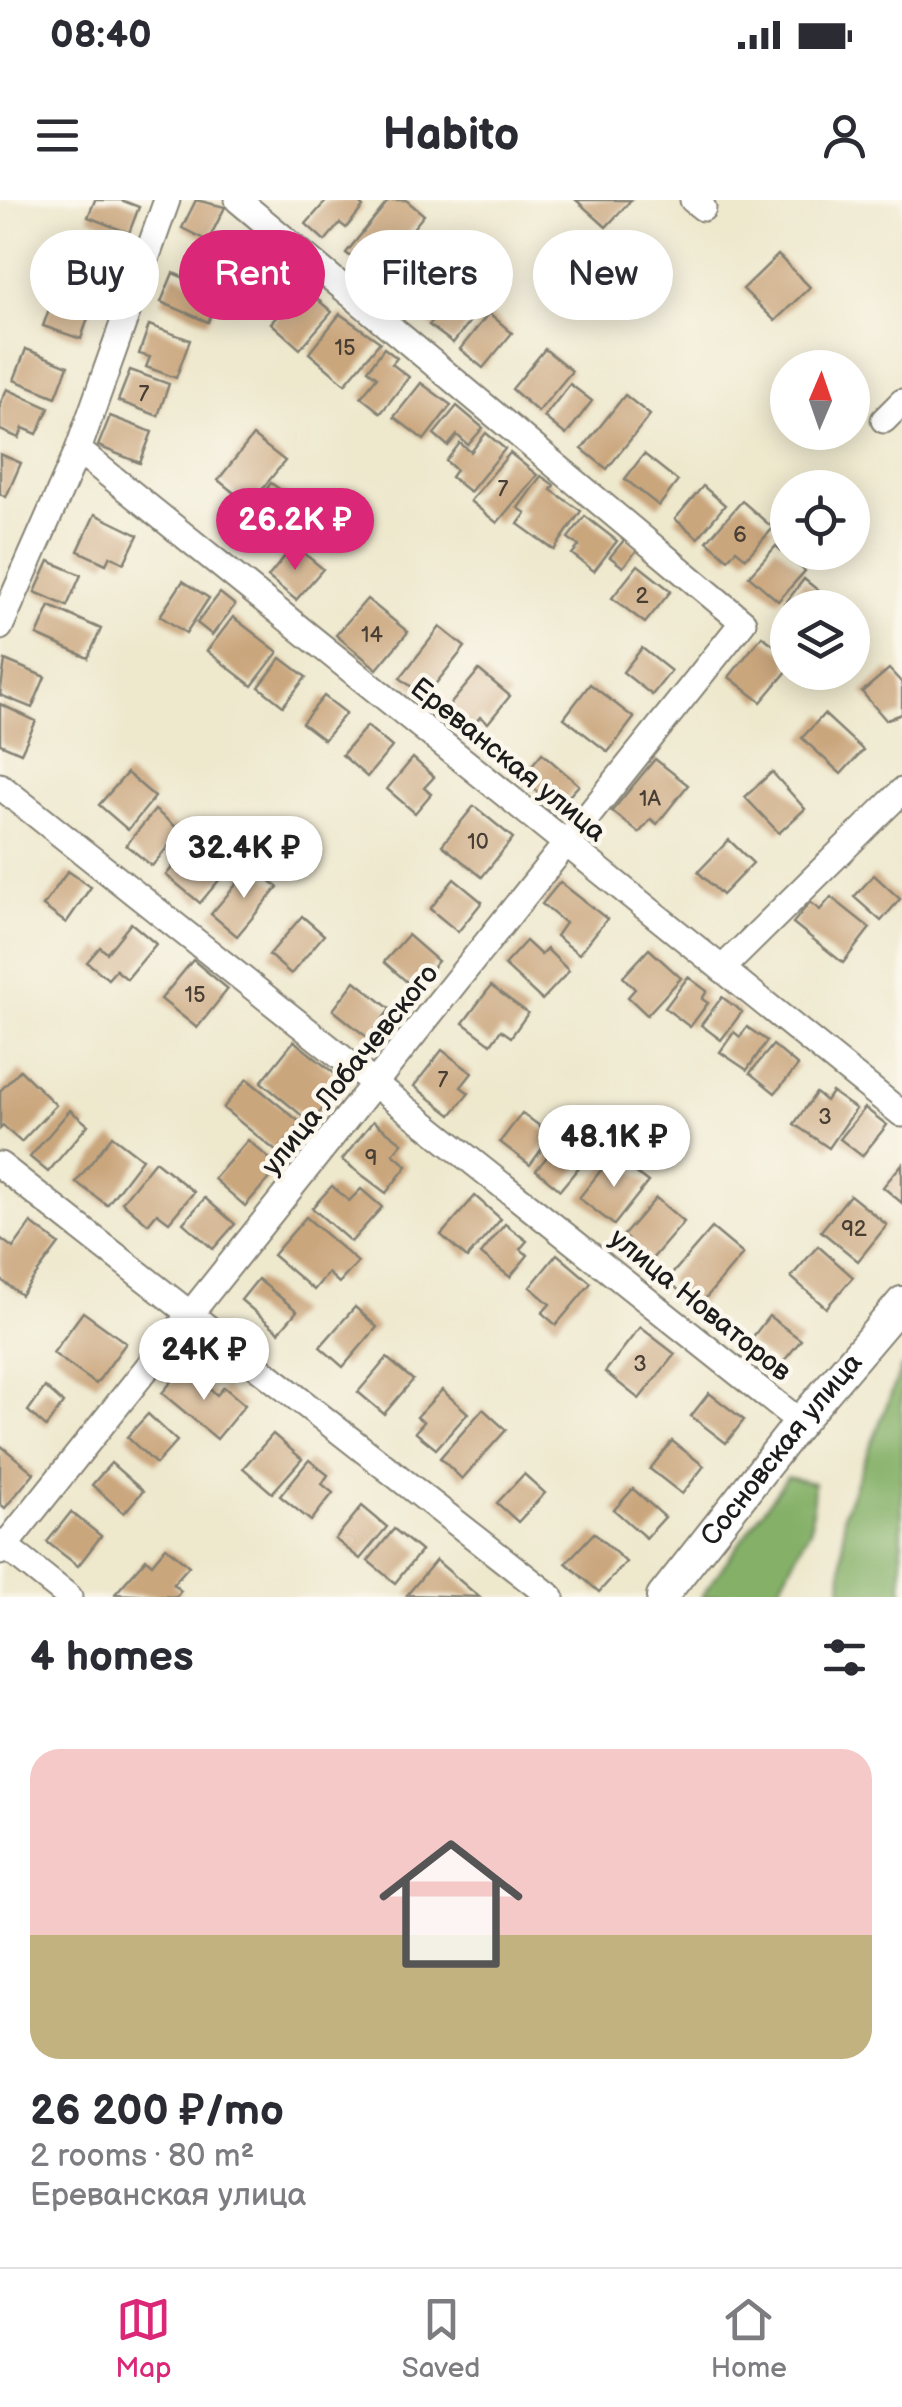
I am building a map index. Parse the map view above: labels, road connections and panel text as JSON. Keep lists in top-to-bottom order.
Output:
{
  "streets": {
    "street": [
      "Ереванская улица",
      "улица Лобачевского",
      "улица Новаторов",
      "Сосновская улица"
    ]
  },
  "crossings": [
    ["Ереванская улица", "улица Лобачевского"],
    ["улица Лобачевского", "улица Новаторов"],
    ["улица Новаторов", "Сосновская улица"]
  ],
  "house_numbers": [
    "15",
    "7",
    "7",
    "6",
    "2",
    "14",
    "1А",
    "10",
    "15",
    "7",
    "3",
    "9",
    "92",
    "3"
  ],
  "north": "top",
  "page": {
    "status": "08:40",
    "header": "Habito",
    "chip": [
      "Buy",
      "Rent",
      "Filters",
      "New"
    ],
    "price": [
      "26.2K ₽",
      "32.4K ₽",
      "48.1K ₽",
      "24K ₽"
    ],
    "heading": "4 homes",
    "list": [
      {
        "name": "26 200 ₽/mo",
        "note": "2 rooms · 80 m² · Ереванская улица"
      }
    ],
    "tabs": ["Map", "Saved", "Home"]
  }
}
